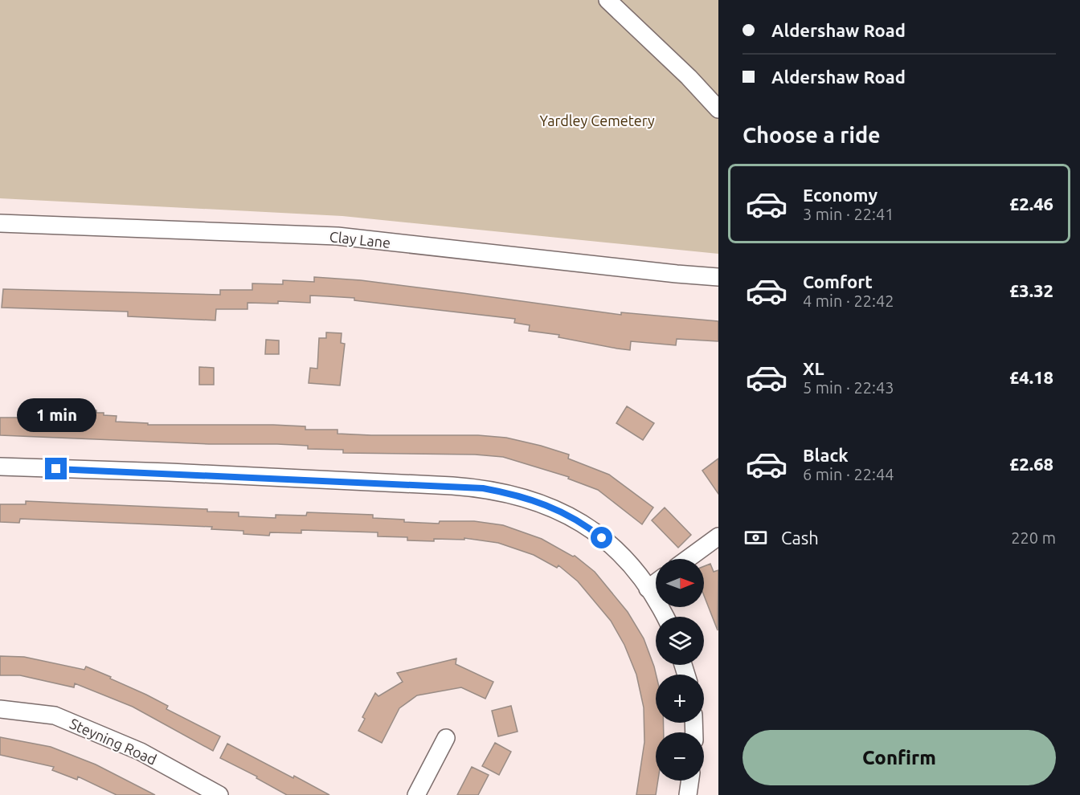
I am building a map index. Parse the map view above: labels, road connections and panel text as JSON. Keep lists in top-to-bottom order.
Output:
{
  "streets": {
    "street": ["Clay Lane", "Steyning Road"]
  },
  "parks": ["Yardley Cemetery"],
  "north": "right",
  "page": {
    "banner": ["Aldershaw Road", "Aldershaw Road"],
    "heading": "Choose a ride",
    "list": [
      {
        "name": "Economy",
        "note": "3 min · 22:41",
        "value": "£2.46"
      },
      {
        "name": "Comfort",
        "note": "4 min · 22:42",
        "value": "£3.32"
      },
      {
        "name": "XL",
        "note": "5 min · 22:43",
        "value": "£4.18"
      },
      {
        "name": "Black",
        "note": "6 min · 22:44",
        "value": "£2.68"
      }
    ],
    "bubble": "1 min",
    "pay": ["Cash", "220 m"],
    "map_buttons": ["+", "−"],
    "buttons": "Confirm"
  }
}
